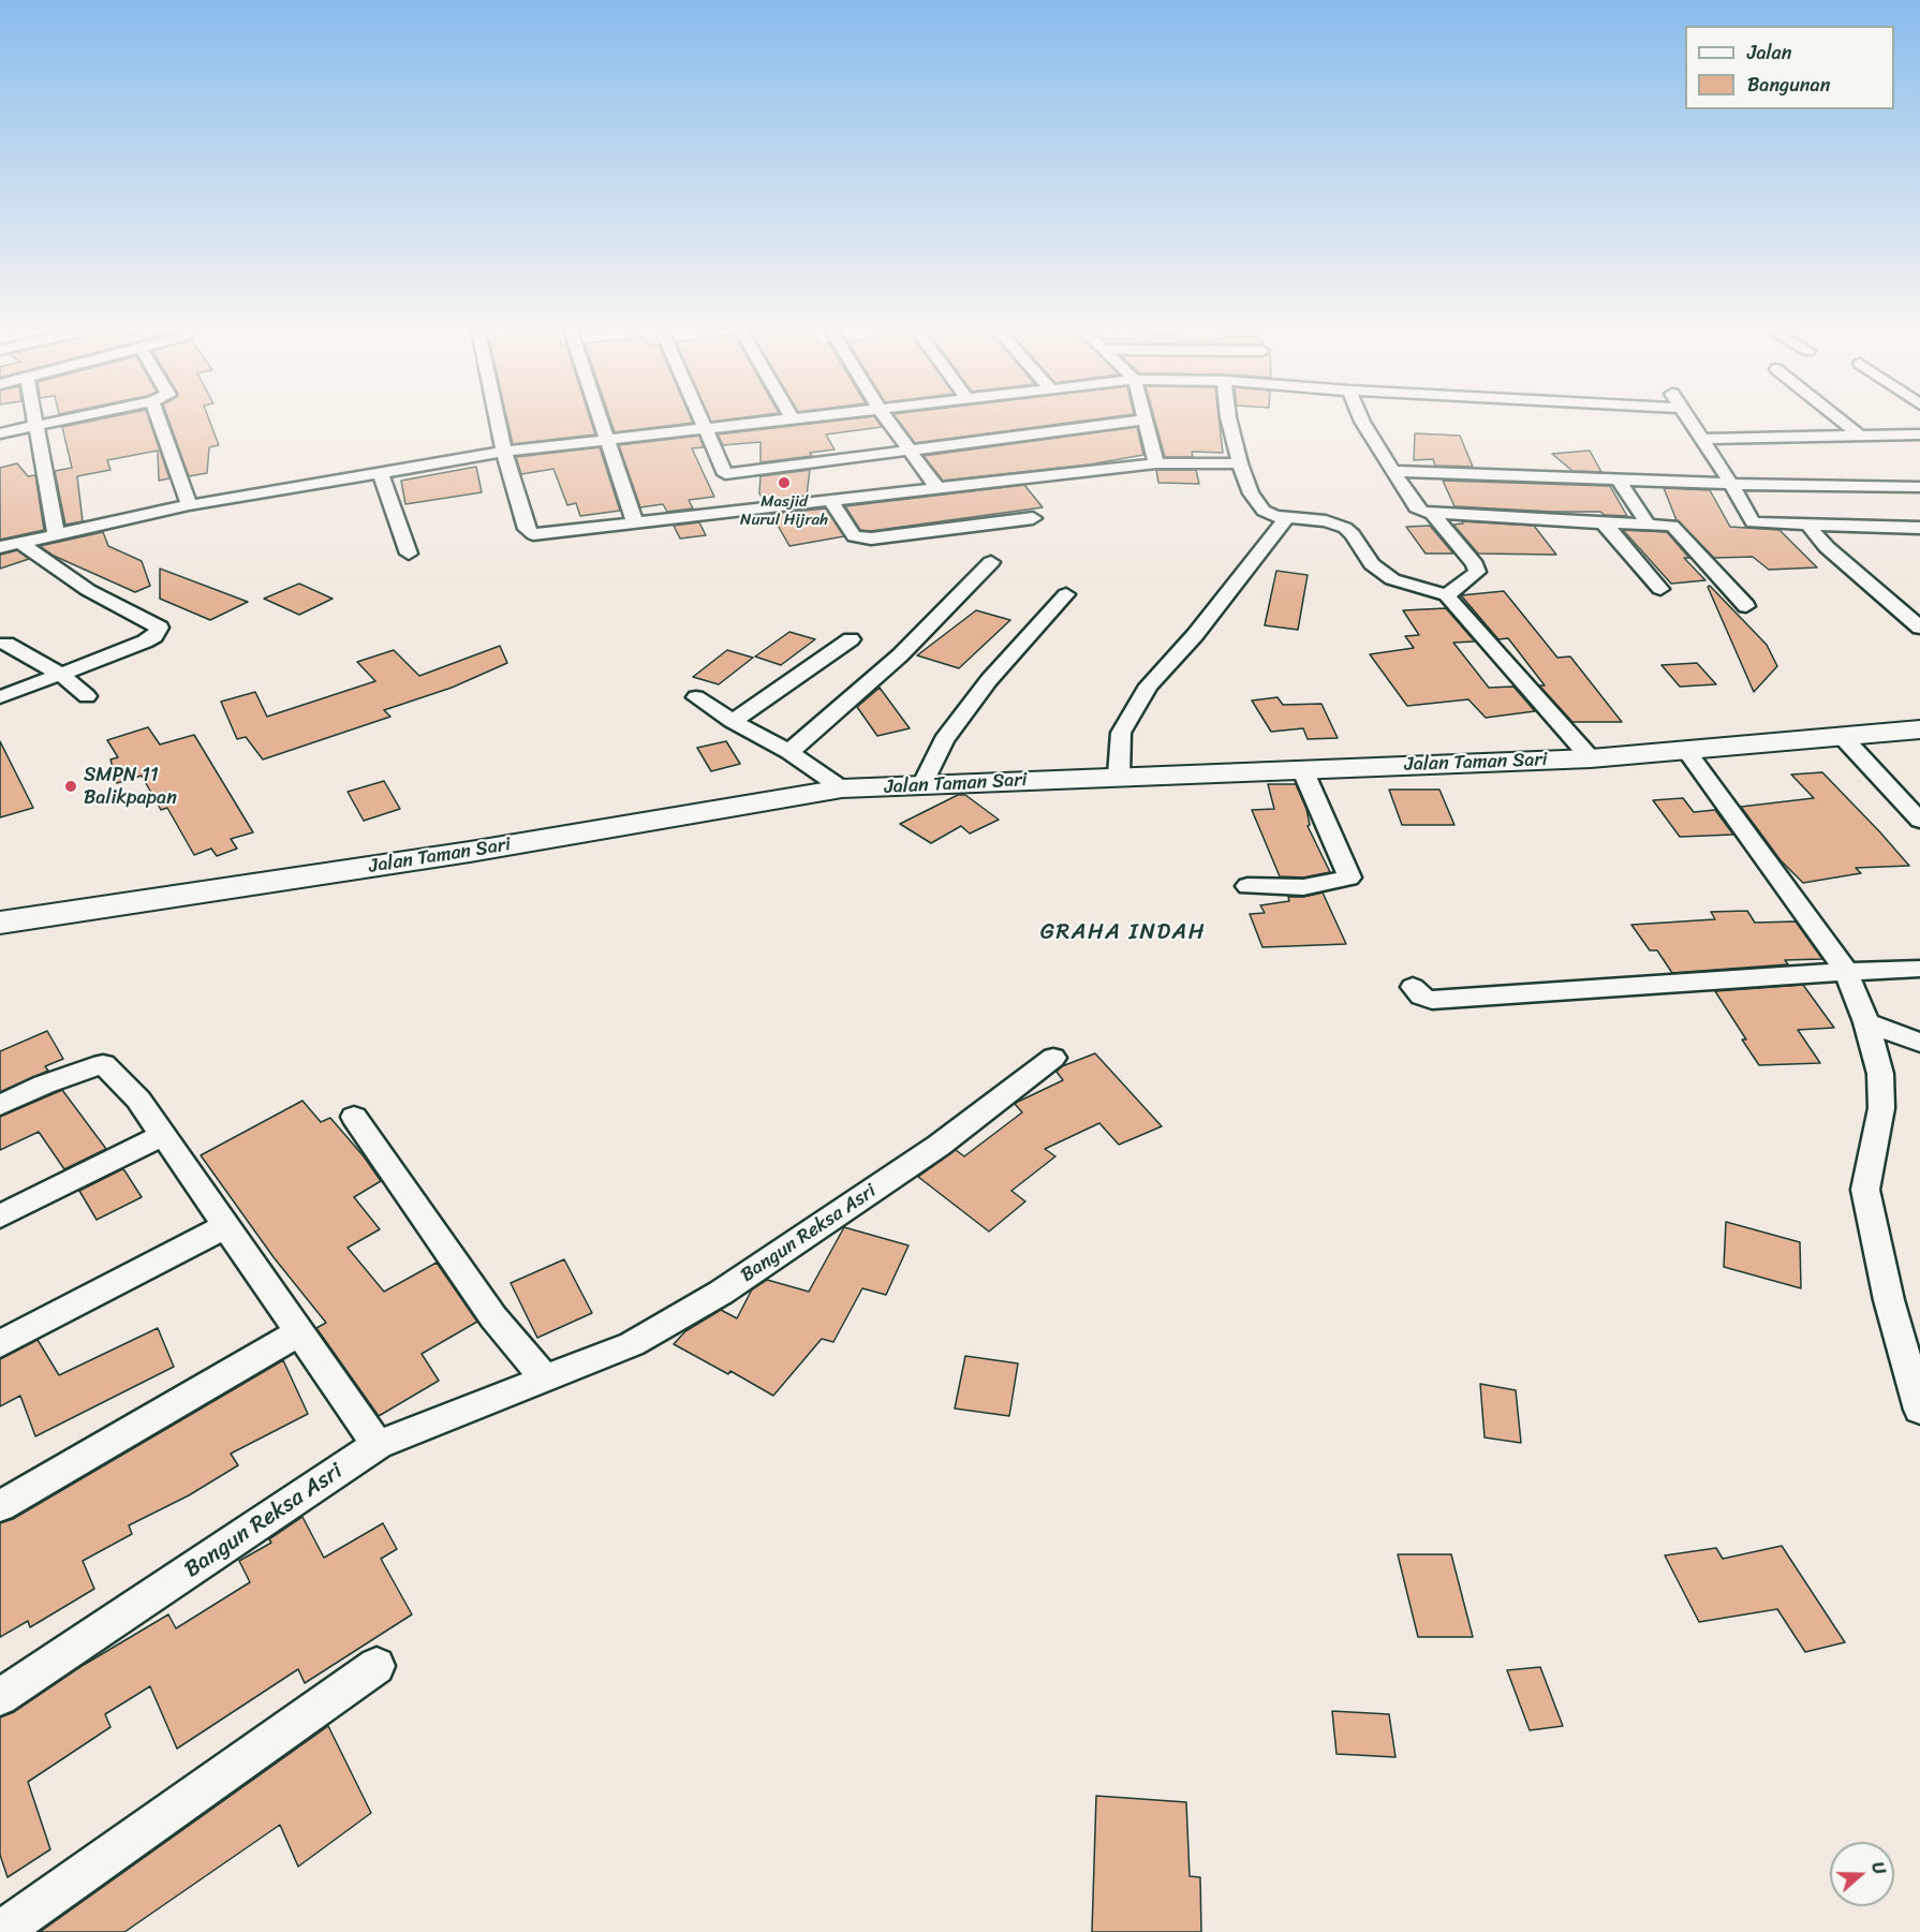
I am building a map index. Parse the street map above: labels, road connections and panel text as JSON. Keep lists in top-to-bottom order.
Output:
{
  "streets": {
    "street": ["Jalan Taman Sari", "Bangun Reksa Asri"]
  },
  "districts": ["GRAHA INDAH"],
  "places": ["Masjid Nurul Hijrah", "SMPN 11 Balikpapan"],
  "legend": ["Jalan", "Bangunan"],
  "north": "right"
}
